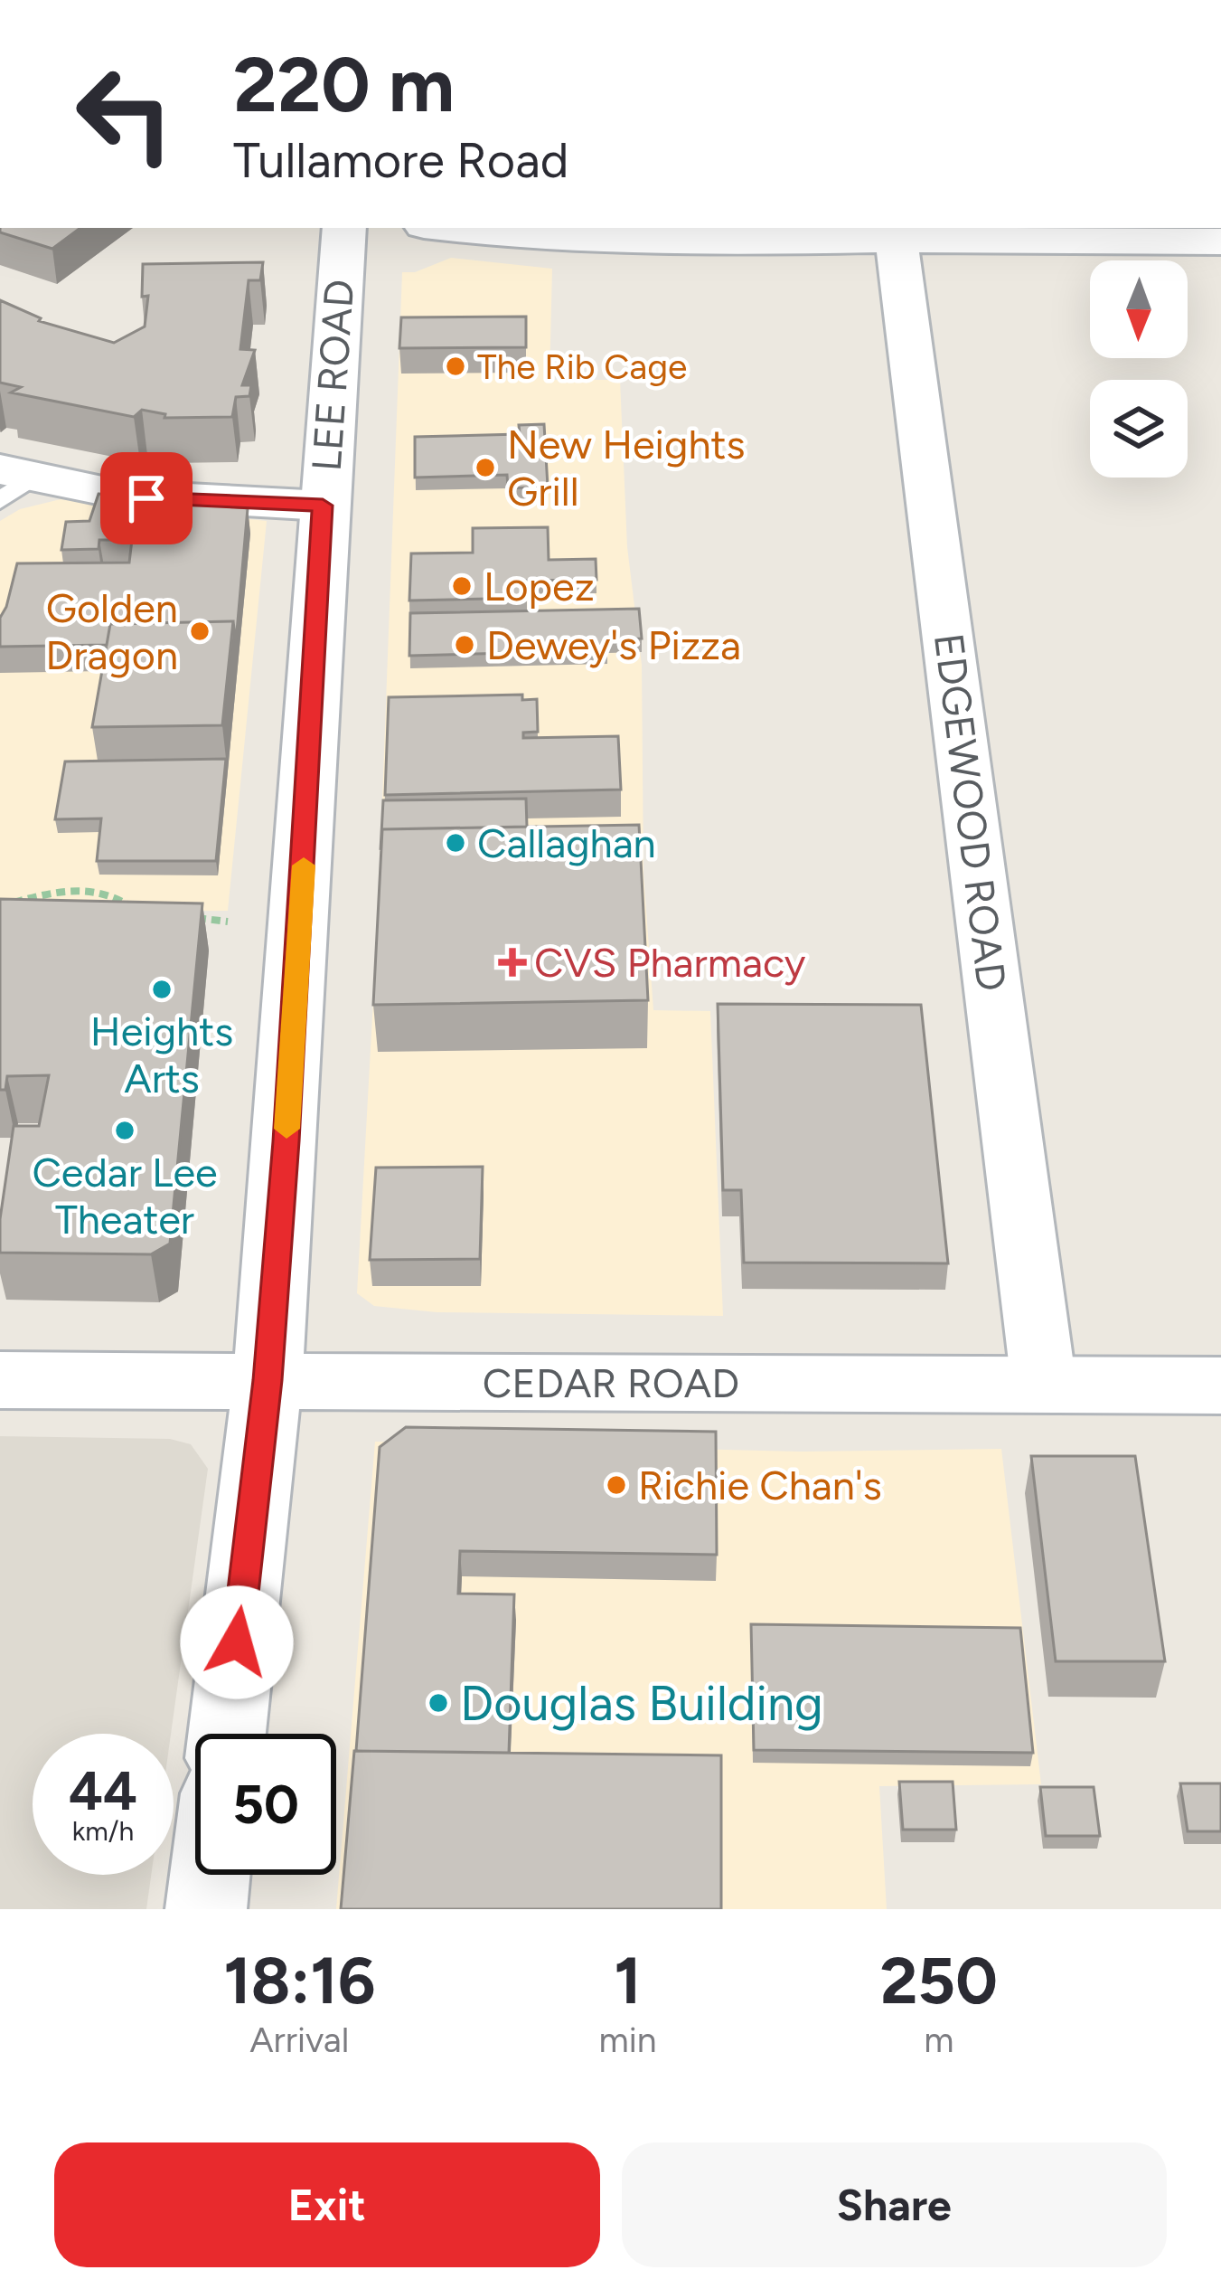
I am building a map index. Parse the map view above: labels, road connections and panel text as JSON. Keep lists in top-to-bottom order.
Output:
{
  "streets": {
    "main road": ["LEE ROAD", "CEDAR ROAD"],
    "street": ["EDGEWOOD ROAD"]
  },
  "crossings": [
    ["LEE ROAD", "CEDAR ROAD"],
    ["EDGEWOOD ROAD", "CEDAR ROAD"]
  ],
  "places": {
    "other": [
      "The Rib Cage",
      "New Heights Grill",
      "Lopez",
      "Golden Dragon",
      "Dewey's Pizza",
      "Callaghan",
      "Heights Arts",
      "Cedar Lee Theater",
      "Richie Chan's",
      "Douglas Building"
    ],
    "health": ["CVS Pharmacy"]
  },
  "north": "bottom",
  "page": {
    "turn": ["220 m", "Tullamore Road"],
    "speed": "44 km/h",
    "limit": "50",
    "eta": [
      "18:16",
      "Arrival",
      "1",
      "min",
      "250",
      "m"
    ],
    "buttons": ["Exit", "Share"]
  }
}
